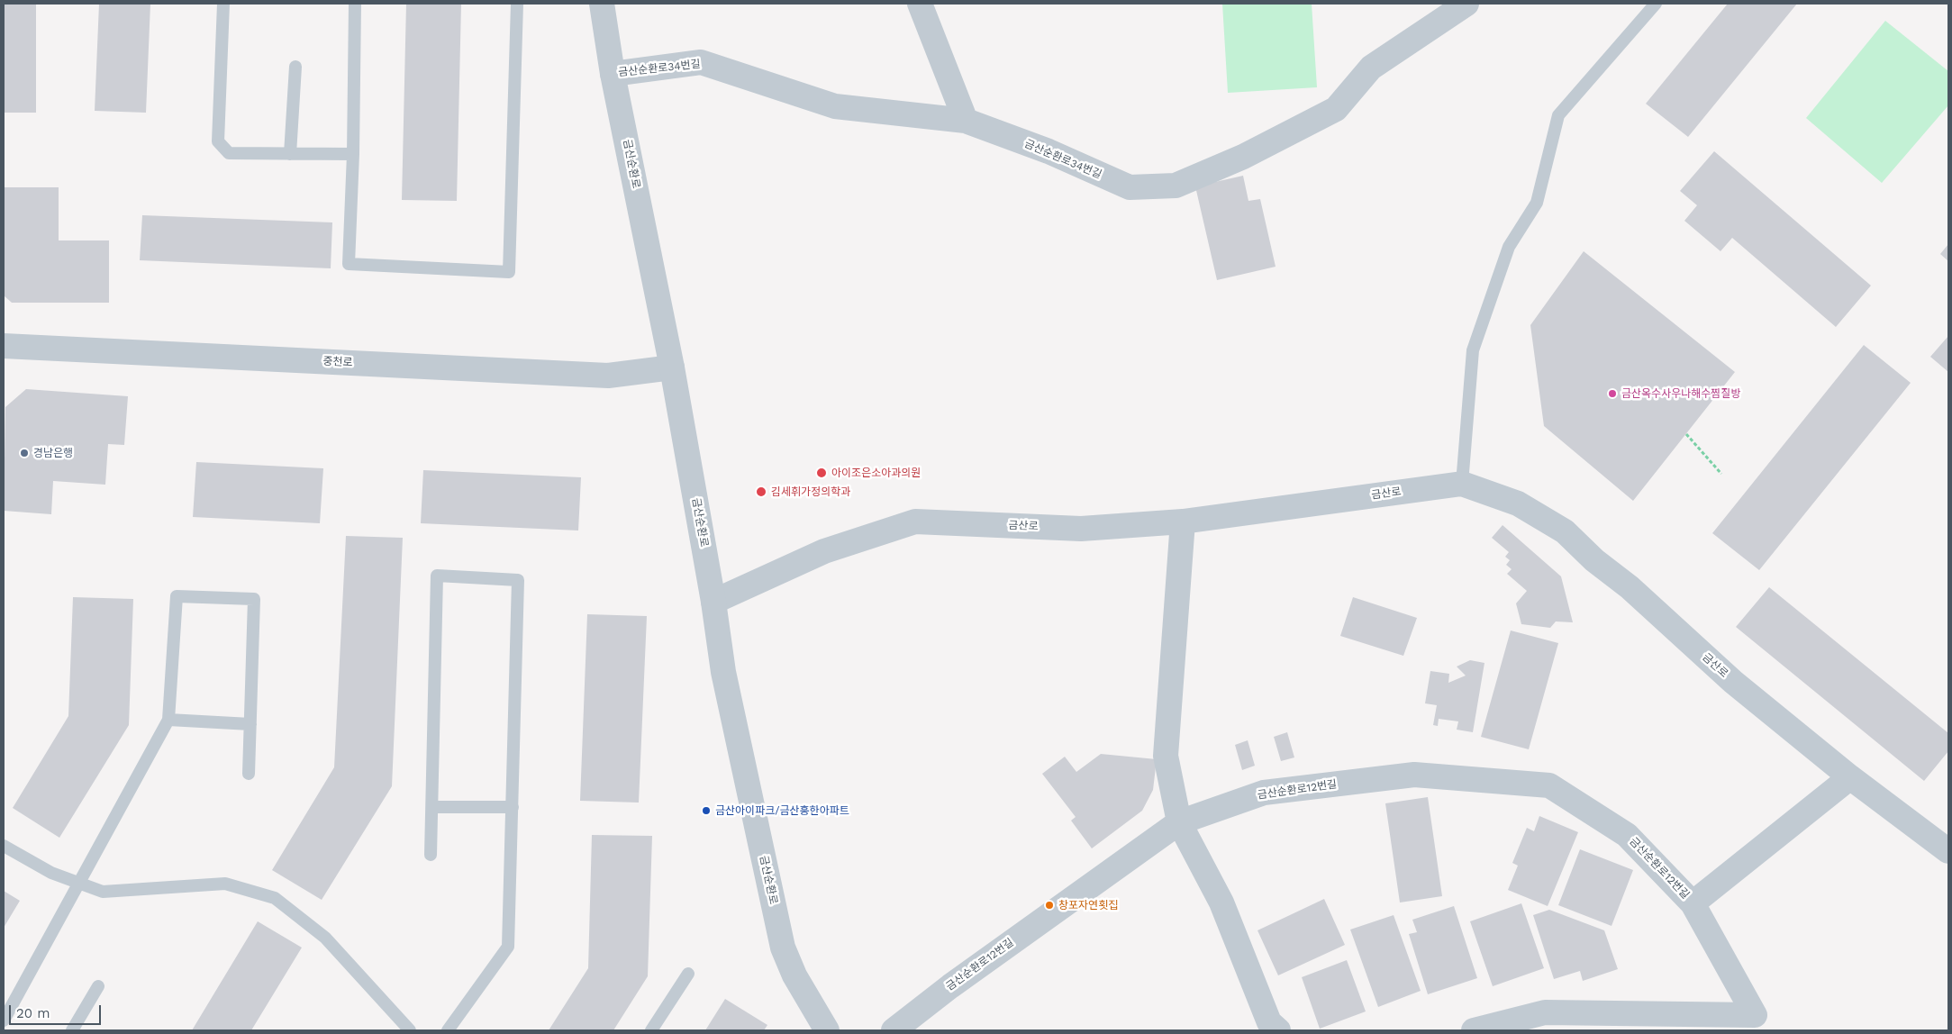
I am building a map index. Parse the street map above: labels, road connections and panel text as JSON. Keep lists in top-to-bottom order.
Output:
{
  "streets": {
    "street": [
      "금산순환로34번길",
      "금산순환로",
      "중천로",
      "금산로",
      "금산순환로12번길"
    ]
  },
  "crossings": [
    ["금산순환로34번길", "금산순환로"],
    ["금산순환로", "중천로"],
    ["금산순환로", "금산로"]
  ],
  "places": [
    "금산옥수사우나해수찜질방",
    "경남은행",
    "아이조은소아과의원",
    "김세휘가정의학과",
    "금산아이파크/금산흥한아파트",
    "창포자연횟집"
  ],
  "scale_bar": "20 m"
}
